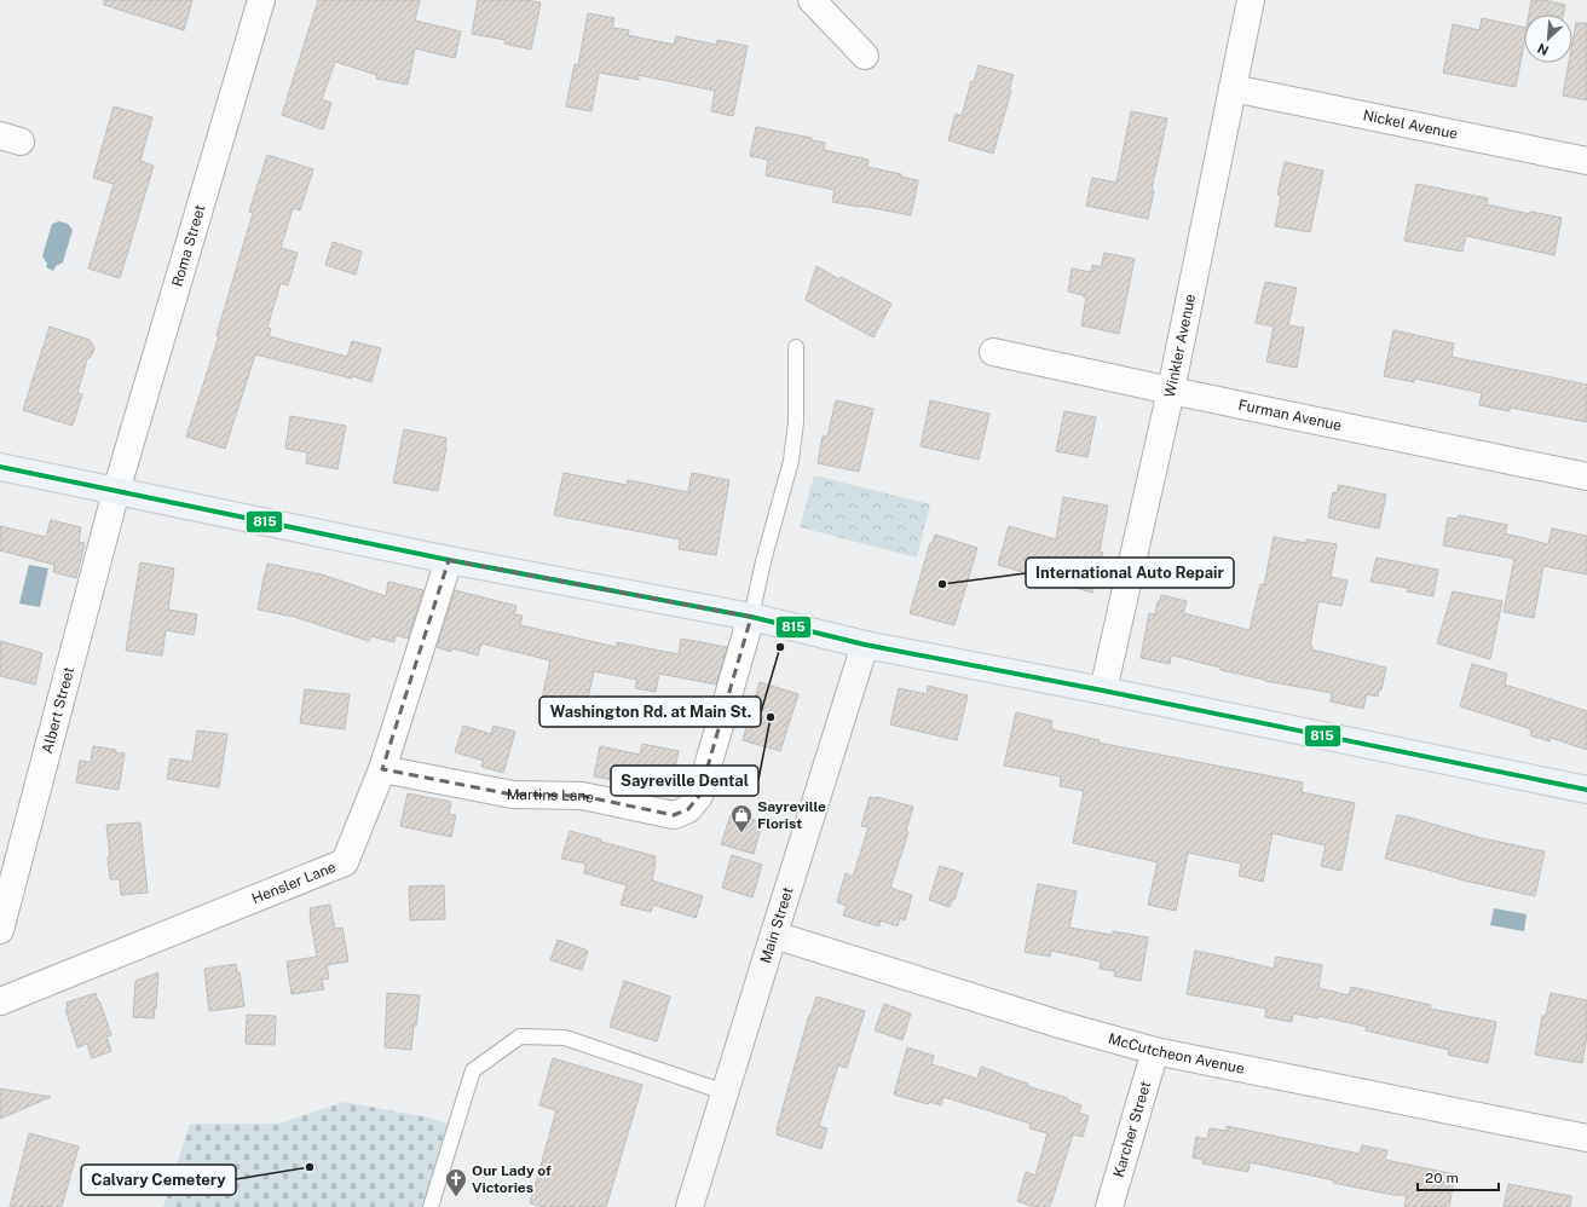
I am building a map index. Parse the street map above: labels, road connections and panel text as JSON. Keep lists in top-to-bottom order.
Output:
{
  "streets": {
    "main road": ["Main Street"],
    "street": [
      "Nickel Avenue",
      "Roma Street",
      "Winkler Avenue",
      "Furman Avenue",
      "Albert Street",
      "Martins Lane",
      "Hensler Lane",
      "McCutcheon Avenue",
      "Karcher Street"
    ]
  },
  "crossings": [
    ["Nickel Avenue", "Winkler Avenue"],
    ["Roma Street", "Albert Street"],
    ["Winkler Avenue", "Furman Avenue"],
    ["Martins Lane", "Hensler Lane"],
    ["Main Street", "McCutcheon Avenue"],
    ["McCutcheon Avenue", "Karcher Street"]
  ],
  "places": {
    "other": [
      "International Auto Repair",
      "Washington Rd. at Main St.",
      "Sayreville Dental",
      "Calvary Cemetery"
    ],
    "shop": ["Sayreville Florist"],
    "church": ["Our Lady of Victories"]
  },
  "lines": ["transit line 815"],
  "scale_bar": "20 m",
  "north": "bottom left"
}
